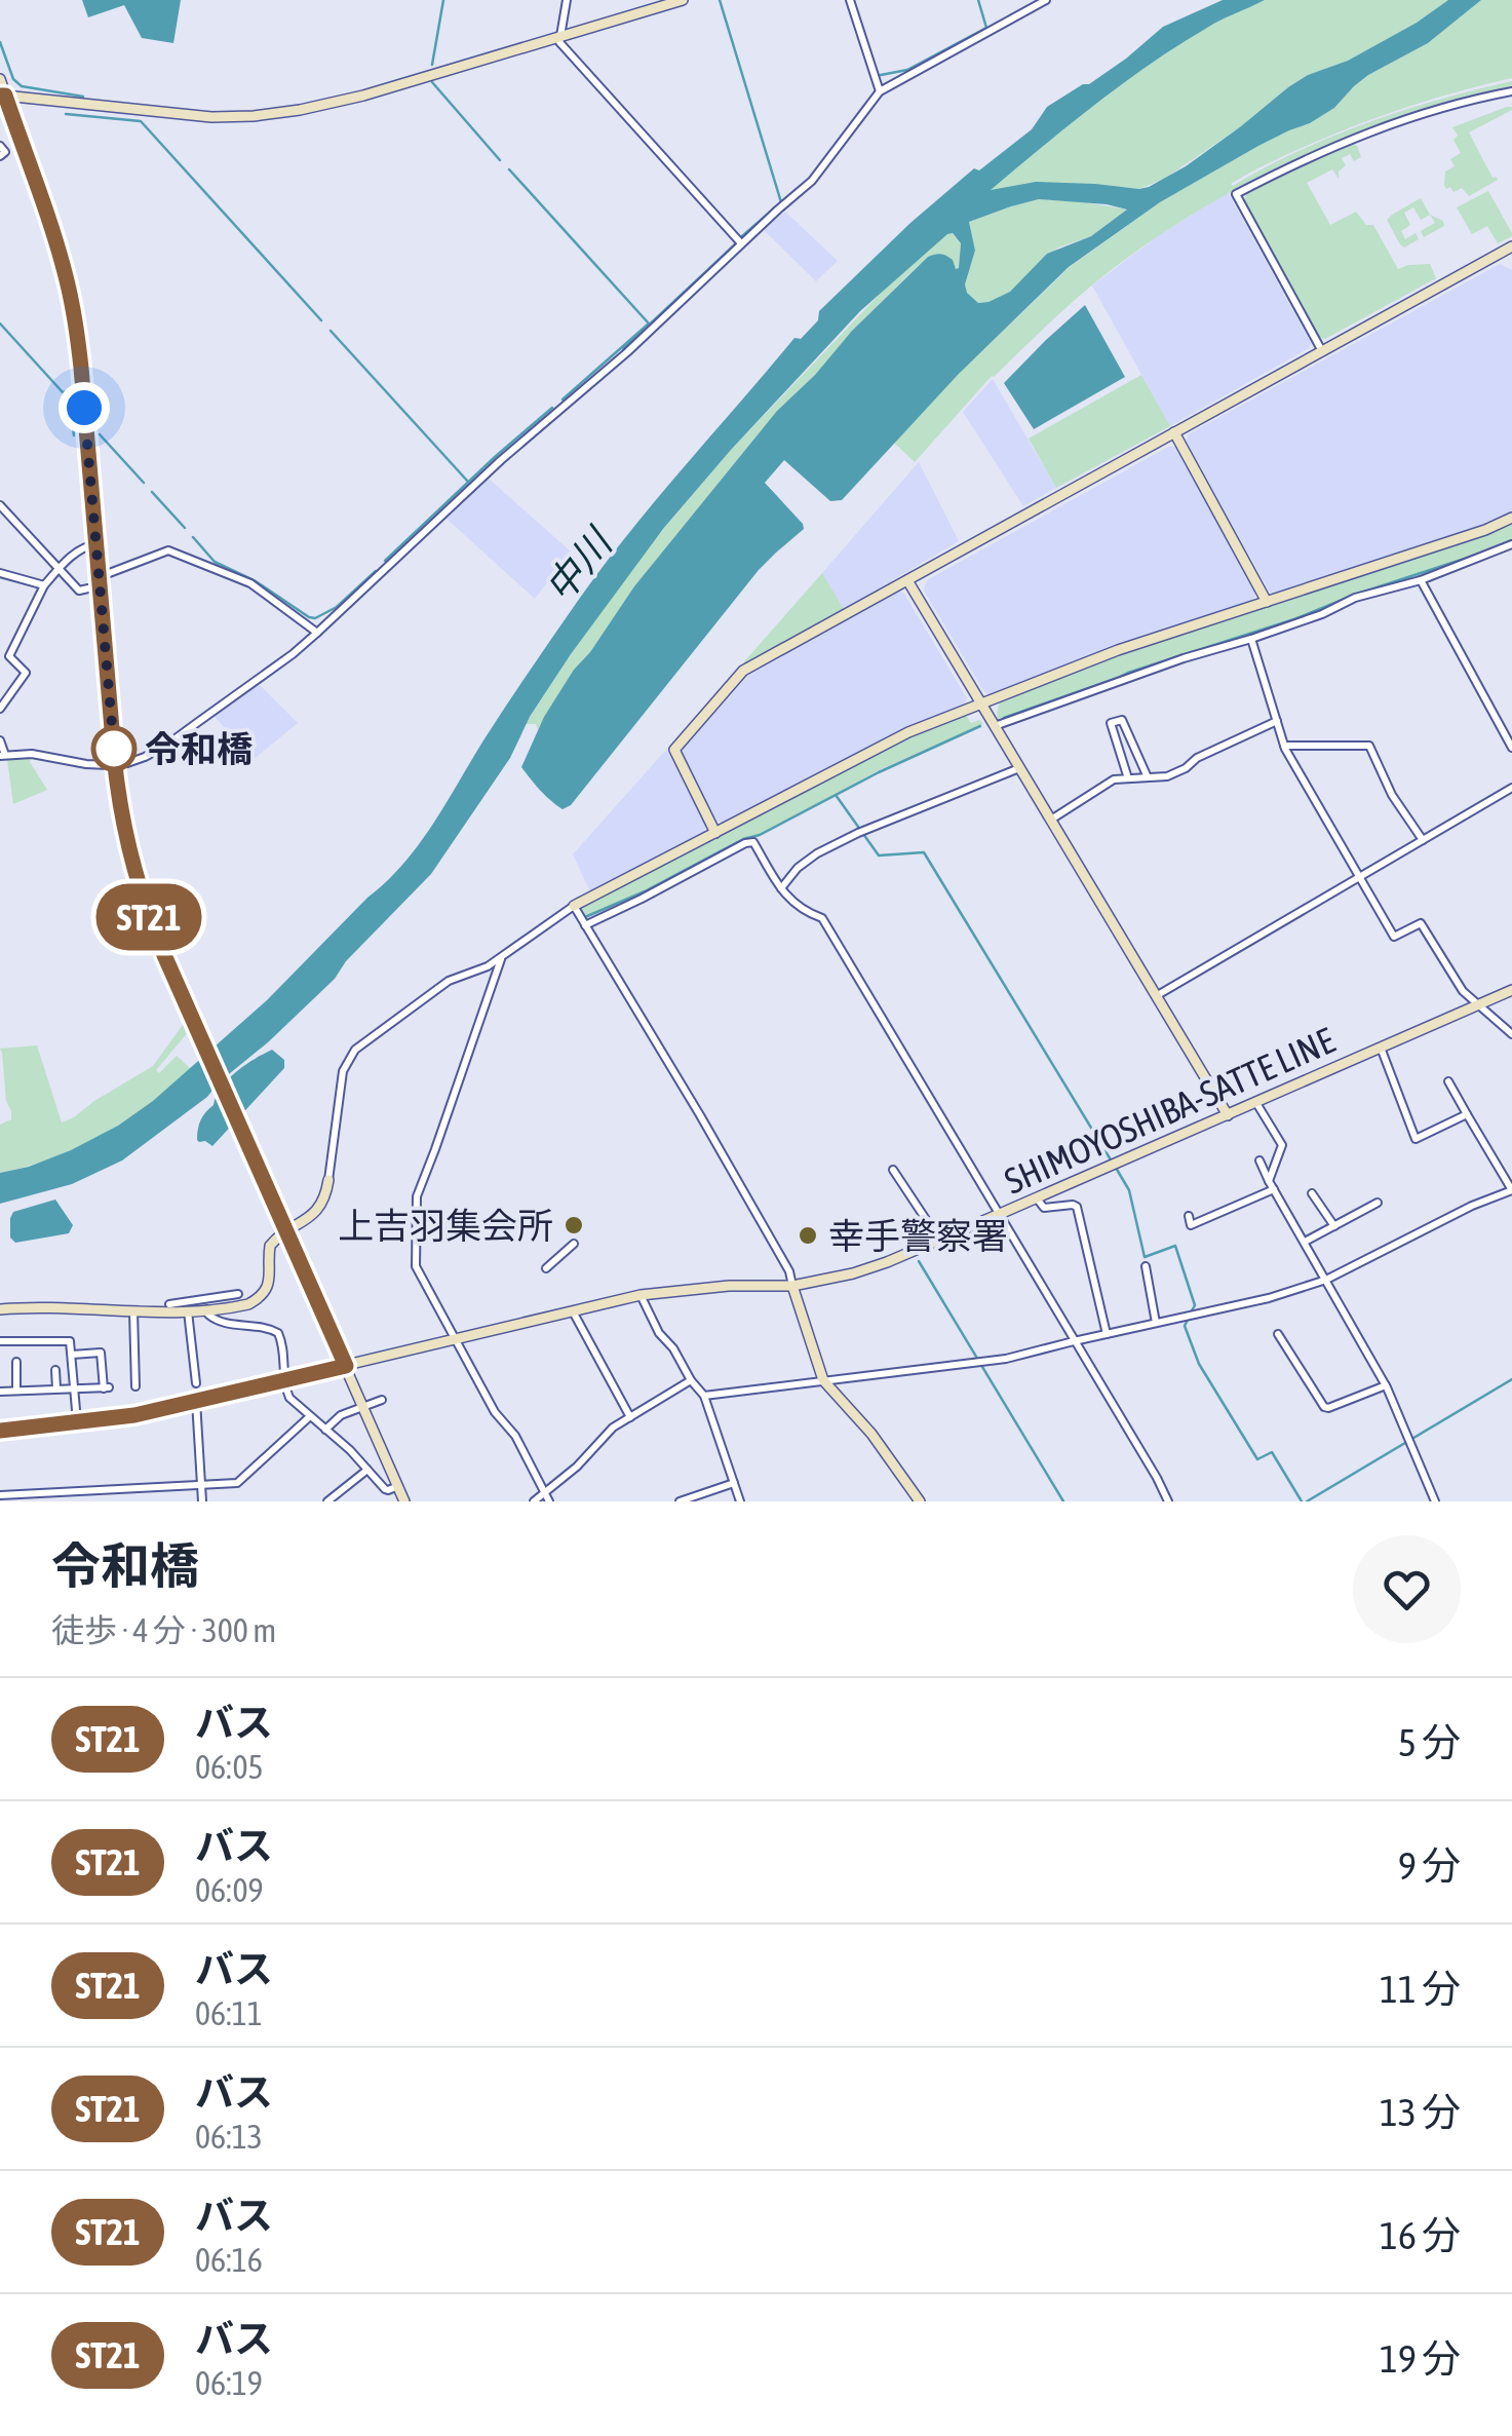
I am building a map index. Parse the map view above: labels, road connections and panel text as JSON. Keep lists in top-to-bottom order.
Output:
{
  "streets": {
    "street": ["SHIMOYOSHIBA-SATTE LINE"]
  },
  "water": ["中川"],
  "places": ["令和橋", "上吉羽集会所", "幸手警察署"],
  "lines": ["bus line ST21"],
  "page": {
    "on_map": "ST21",
    "heading": ["令和橋", "徒歩 · 4 分 · 300 m"],
    "list": [
      {
        "mark": "ST21",
        "name": "バス",
        "note": "06:05",
        "value": "5 分"
      },
      {
        "mark": "ST21",
        "name": "バス",
        "note": "06:09",
        "value": "9 分"
      },
      {
        "mark": "ST21",
        "name": "バス",
        "note": "06:11",
        "value": "11 分"
      },
      {
        "mark": "ST21",
        "name": "バス",
        "note": "06:13",
        "value": "13 分"
      },
      {
        "mark": "ST21",
        "name": "バス",
        "note": "06:16",
        "value": "16 分"
      },
      {
        "mark": "ST21",
        "name": "バス",
        "note": "06:19",
        "value": "19 分"
      }
    ]
  }
}
